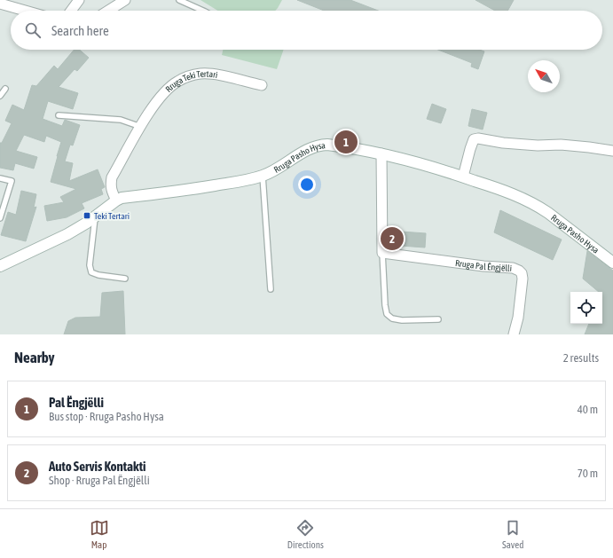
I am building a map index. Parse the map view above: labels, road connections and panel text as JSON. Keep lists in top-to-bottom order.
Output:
{
  "streets": {
    "main road": ["Rruga Pasho Hysa"],
    "street": ["Rruga Teki Tertari", "Rruga Pal Ëngjëlli"]
  },
  "crossings": [
    ["Rruga Teki Tertari", "Rruga Pasho Hysa"]
  ],
  "places": {
    "transit": ["Teki Tertari"]
  },
  "north": "top left",
  "page": {
    "search": "Search here",
    "pins": ["1", "2"],
    "heading": ["Nearby", "2 results"],
    "list": [
      {
        "mark": "1",
        "name": "Pal Ëngjëlli",
        "note": "Bus stop · Rruga Pasho Hysa",
        "value": "40 m"
      },
      {
        "mark": "2",
        "name": "Auto Servis Kontakti",
        "note": "Shop · Rruga Pal Ëngjëlli",
        "value": "70 m"
      }
    ],
    "nav": ["Map", "Directions", "Saved"]
  }
}
